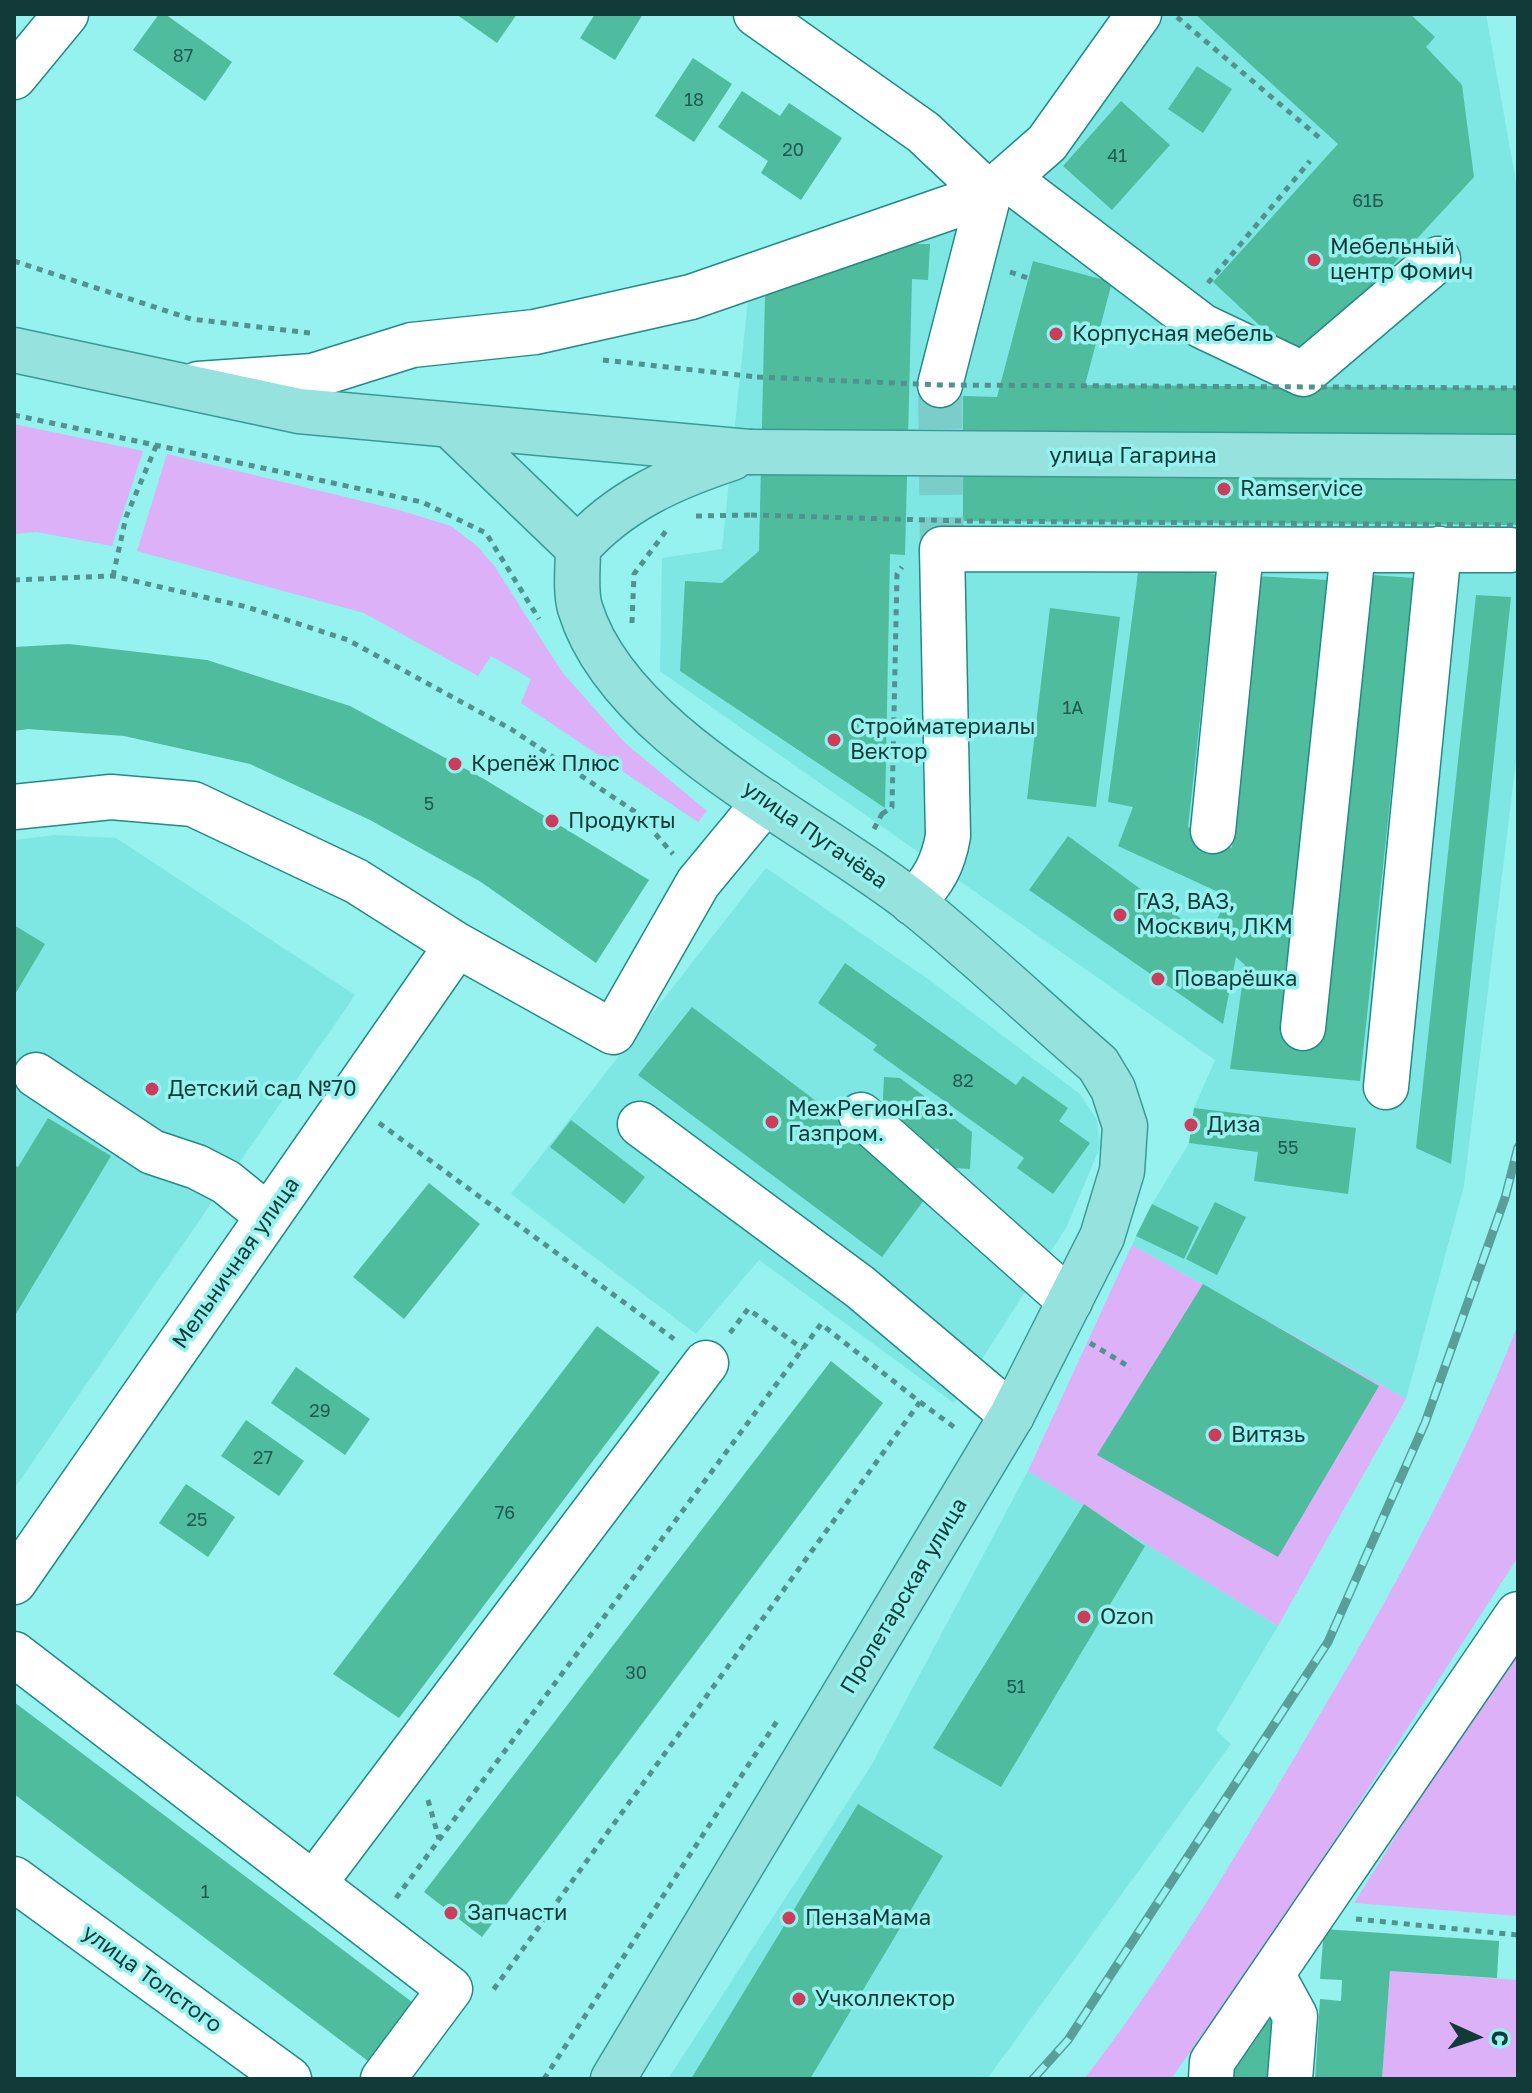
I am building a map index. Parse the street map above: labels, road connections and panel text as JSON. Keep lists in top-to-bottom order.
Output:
{
  "streets": {
    "main road": ["улица Гагарина", "улица Пугачёва", "Пролетарская улица"],
    "street": ["Мельничная улица", "улица Толстого"]
  },
  "crossings": [
    ["улица Пугачёва", "Пролетарская улица"]
  ],
  "places": [
    "Мебельный центр Фомич",
    "Корпусная мебель",
    "Ramservice",
    "Стройматериалы Вектор",
    "Крепёж Плюс",
    "Продукты",
    "ГАЗ, ВАЗ, Москвич, ЛКМ",
    "Поварёшка",
    "Детский сад №70",
    "МежРегионГаз. Газпром.",
    "Диза",
    "Витязь",
    "Ozon",
    "Запчасти",
    "ПензаМама",
    "Учколлектор"
  ],
  "house_numbers": [
    "87",
    "18",
    "20",
    "41",
    "61Б",
    "1А",
    "5",
    "82",
    "55",
    "29",
    "27",
    "76",
    "25",
    "30",
    "51",
    "1"
  ],
  "north": "right"
}
